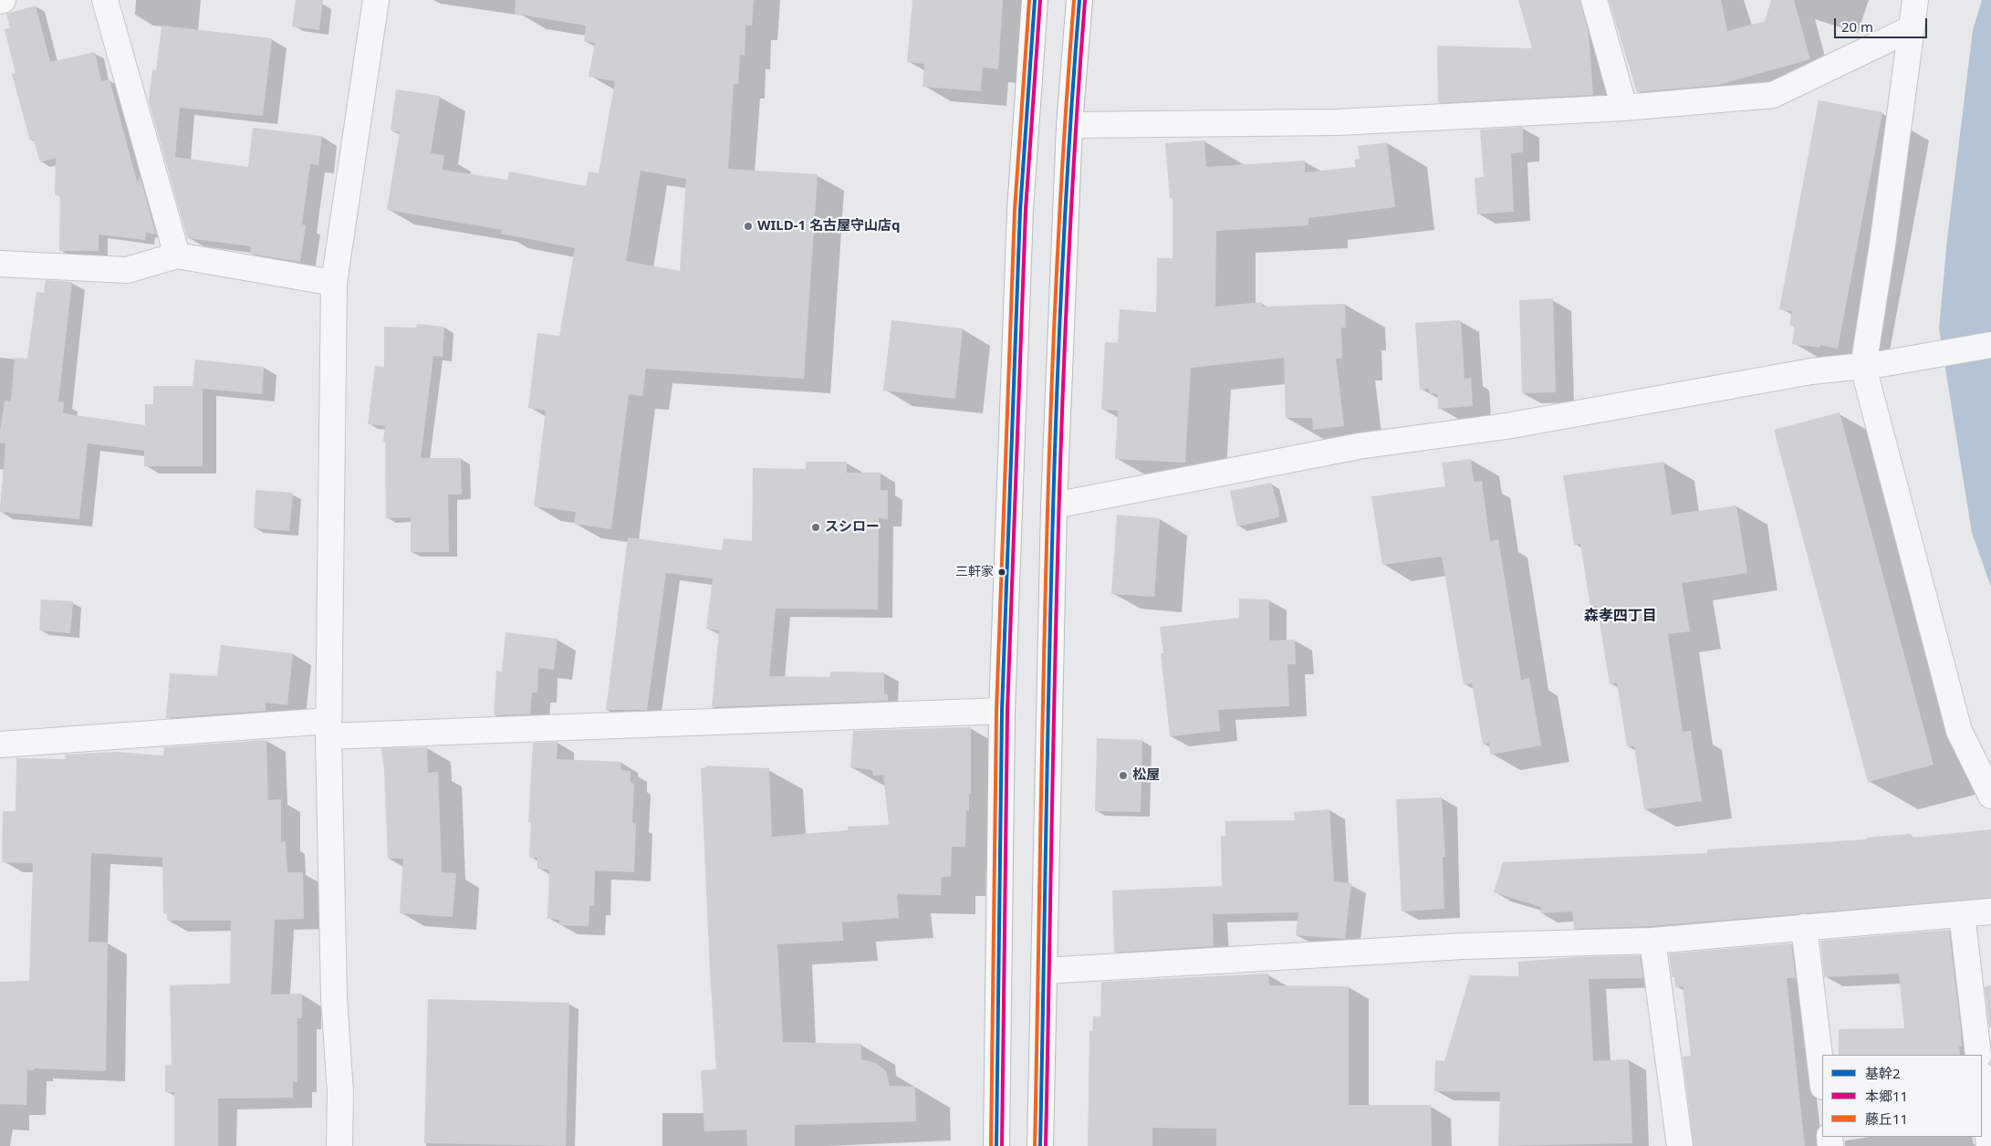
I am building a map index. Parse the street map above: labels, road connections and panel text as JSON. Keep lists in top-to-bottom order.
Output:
{
  "districts": ["森孝四丁目"],
  "places": [
    "WILD-1 名古屋守山店q",
    "スシロー",
    "三軒家",
    "松屋"
  ],
  "lines": ["transit line 基幹2", "transit line 本郷11", "transit line 藤丘11"],
  "legend": ["基幹2", "本郷11", "藤丘11"],
  "scale_bar": "20 m"
}
